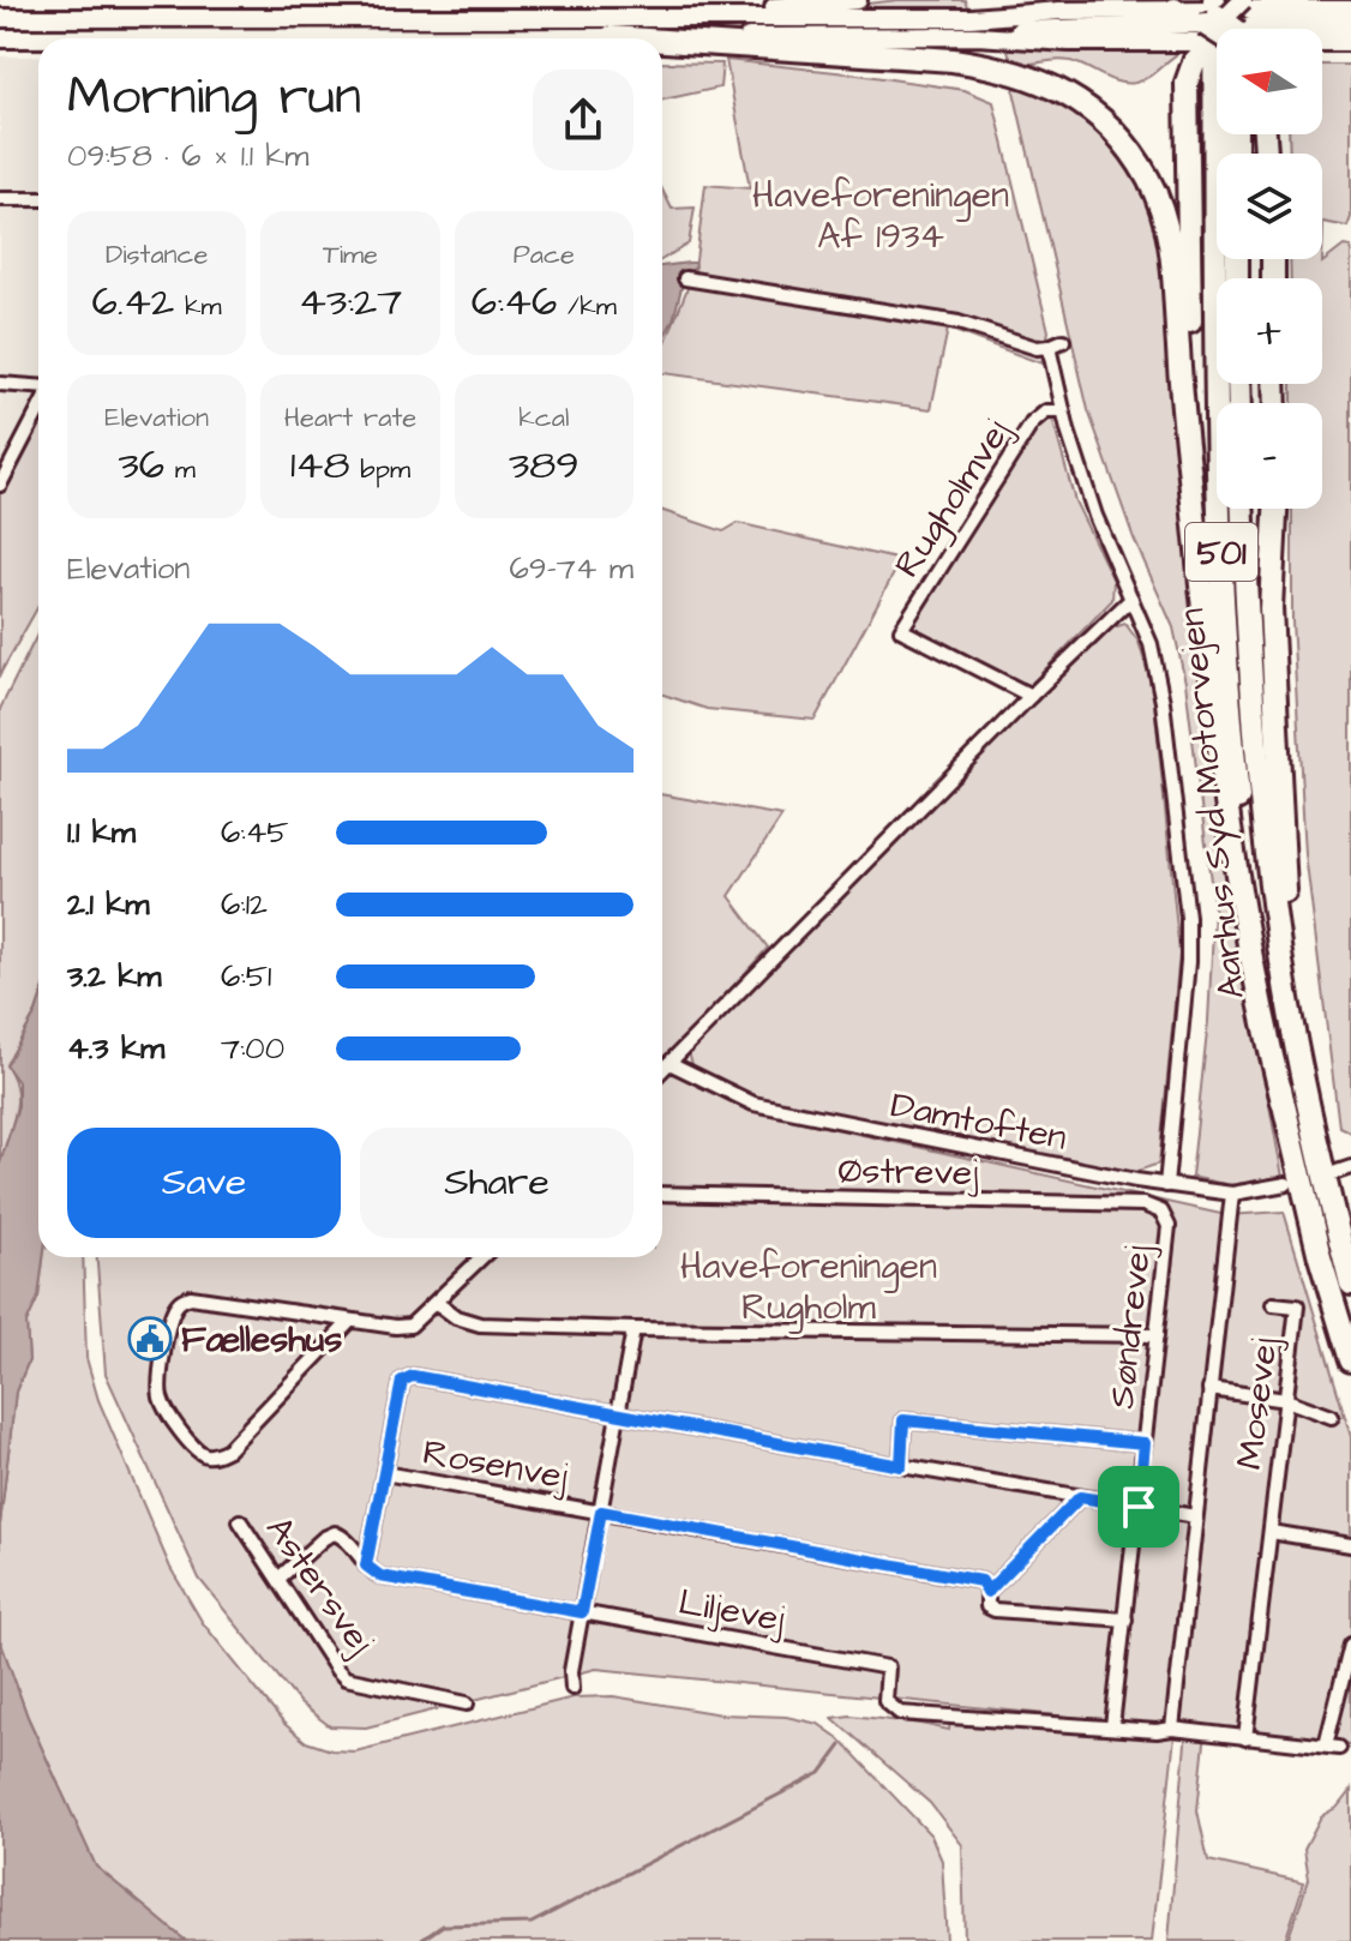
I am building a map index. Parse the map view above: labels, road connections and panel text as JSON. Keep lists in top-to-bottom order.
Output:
{
  "streets": {
    "highway": ["501", "Aarhus Syd Motorvejen"],
    "street": [
      "Rugholmvej",
      "Damtoften",
      "Østrevej",
      "Søndrevej",
      "Mosevej",
      "Rosenvej",
      "Astersvej",
      "Liljevej"
    ]
  },
  "crossings": [
    ["Rugholmvej", "Damtoften"],
    ["Østrevej", "Søndrevej"],
    ["Søndrevej", "Liljevej"],
    ["Mosevej", "Liljevej"],
    ["Astersvej", "Liljevej"]
  ],
  "parks": ["Haveforeningen Af 1934", "Haveforeningen Rugholm"],
  "places": {
    "public building": ["Fælleshus"]
  },
  "north": "left",
  "page": {
    "map_buttons": ["+", "−"],
    "heading": ["Morning run", "09:58 · 6 × 1.1 km"],
    "stats": [
      ["Distance", "6.42 km"],
      ["Time", "43:27"],
      ["Pace", "6:46 /km"],
      ["Elevation", "36 m"],
      ["Heart rate", "148 bpm"],
      ["kcal", "389"]
    ],
    "chart": ["Elevation", "69–74 m"],
    "list": [
      {
        "name": "1.1 km",
        "note": "6:45"
      },
      {
        "name": "2.1 km",
        "note": "6:12"
      },
      {
        "name": "3.2 km",
        "note": "6:51"
      },
      {
        "name": "4.3 km",
        "note": "7:00"
      }
    ],
    "buttons": ["Save", "Share"]
  }
}
